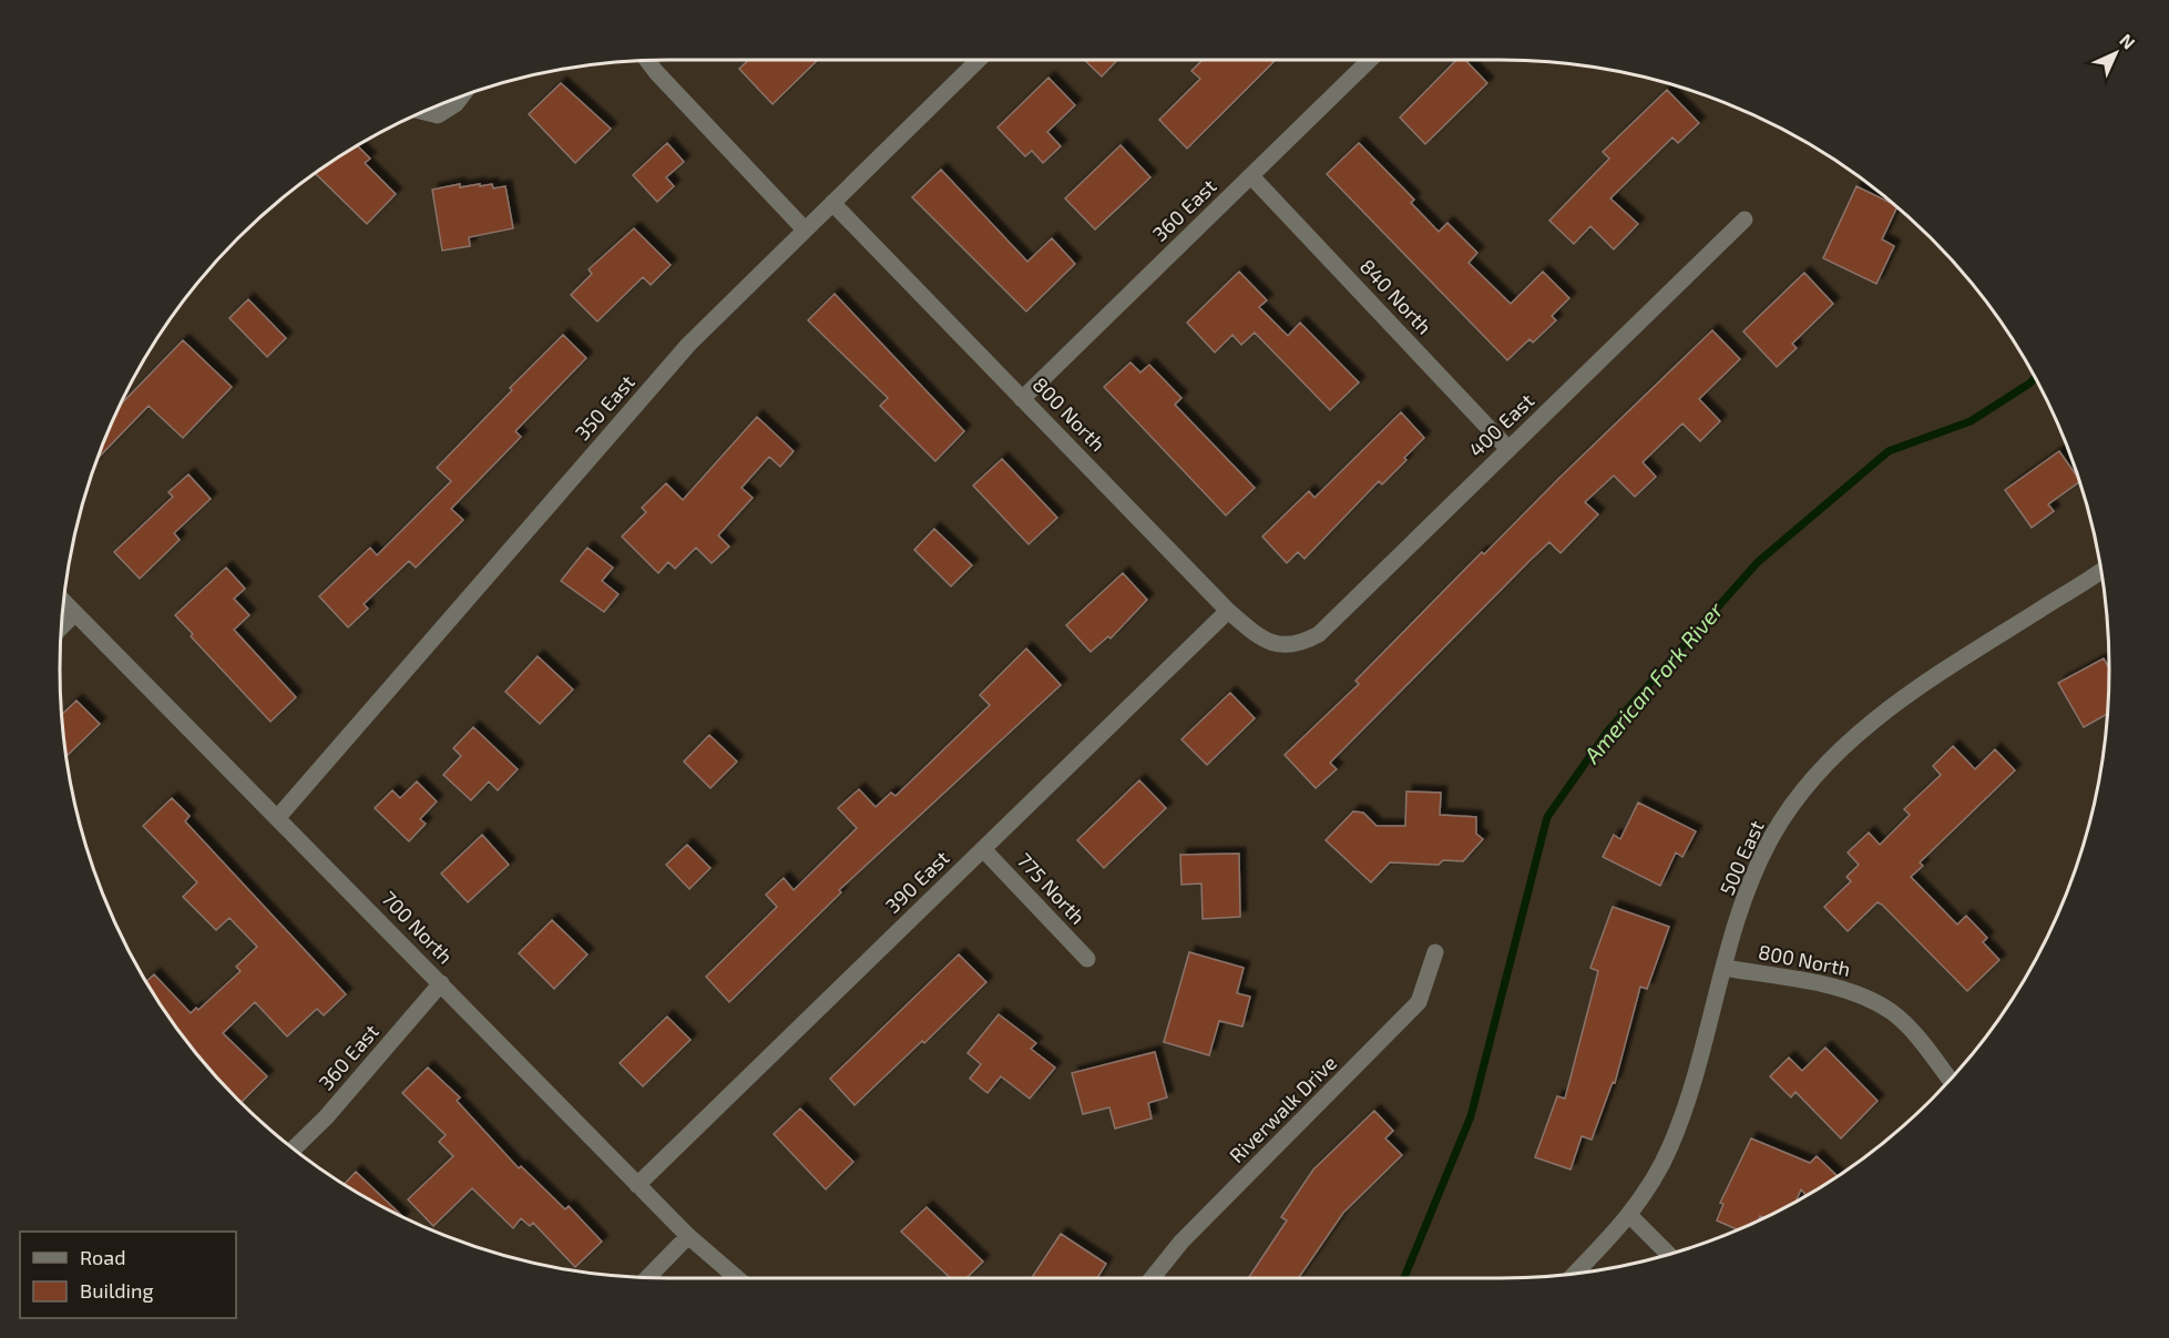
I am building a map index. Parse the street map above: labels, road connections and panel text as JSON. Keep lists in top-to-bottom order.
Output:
{
  "streets": {
    "street": [
      "360 East",
      "840 North",
      "350 East",
      "800 North",
      "400 East",
      "500 East",
      "390 East",
      "775 North",
      "700 North",
      "Riverwalk Drive"
    ]
  },
  "crossings": [
    ["360 East", "840 North"],
    ["360 East", "800 North"],
    ["360 East", "700 North"],
    ["840 North", "400 East"],
    ["350 East", "800 North"],
    ["350 East", "700 North"],
    ["800 North", "400 East"],
    ["800 North", "500 East"],
    ["800 North", "390 East"],
    ["390 East", "775 North"],
    ["390 East", "700 North"]
  ],
  "water": ["American Fork River"],
  "legend": ["Road", "Building"],
  "north": "top right"
}
